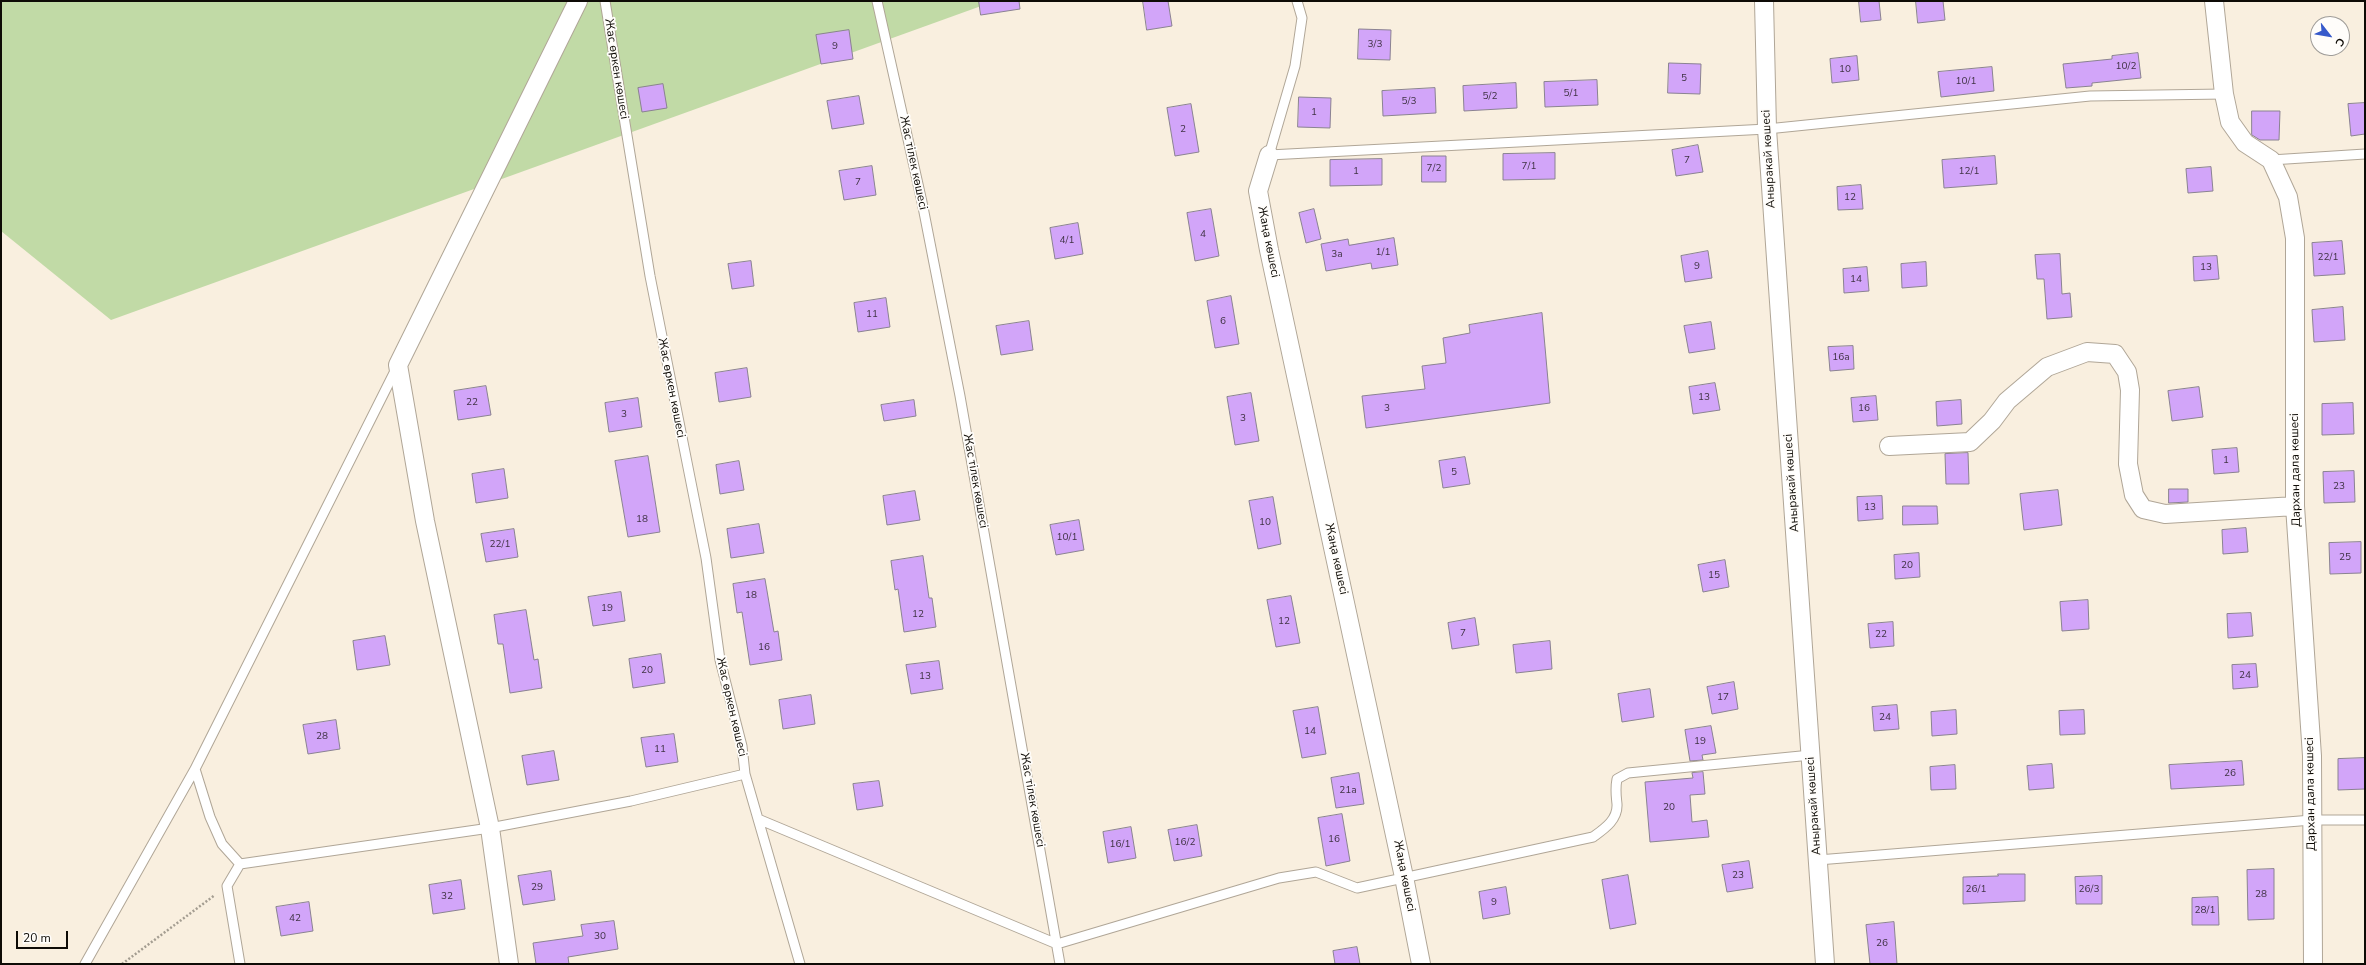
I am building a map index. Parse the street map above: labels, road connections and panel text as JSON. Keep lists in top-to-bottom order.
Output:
{
  "streets": {
    "street": ["Аныракай көшесі", "Жаңа көшесі", "Дархан дала көшесі"],
    "lane": ["Жас өркен көшесі", "Жас тілек көшесі"]
  },
  "house_numbers": [
    "3/3",
    "9",
    "10/2",
    "10",
    "5",
    "10/1",
    "5/1",
    "5/2",
    "5/3",
    "1",
    "2",
    "7",
    "7/1",
    "7/2",
    "1",
    "12/1",
    "7",
    "12",
    "4",
    "4/1",
    "1/1",
    "3а",
    "22/1",
    "9",
    "13",
    "14",
    "11",
    "6",
    "16а",
    "13",
    "22",
    "3",
    "16",
    "3",
    "3",
    "1",
    "5",
    "23",
    "13",
    "18",
    "10",
    "10/1",
    "22/1",
    "25",
    "20",
    "15",
    "18",
    "19",
    "12",
    "12",
    "7",
    "22",
    "16",
    "20",
    "24",
    "13",
    "17",
    "24",
    "14",
    "28",
    "19",
    "11",
    "26",
    "21а",
    "20",
    "16",
    "16/2",
    "16/1",
    "23",
    "29",
    "26/1",
    "26/3",
    "28",
    "32",
    "9",
    "28/1",
    "42",
    "30",
    "26"
  ],
  "scale_bar": "20 m",
  "north": "bottom right"
}
